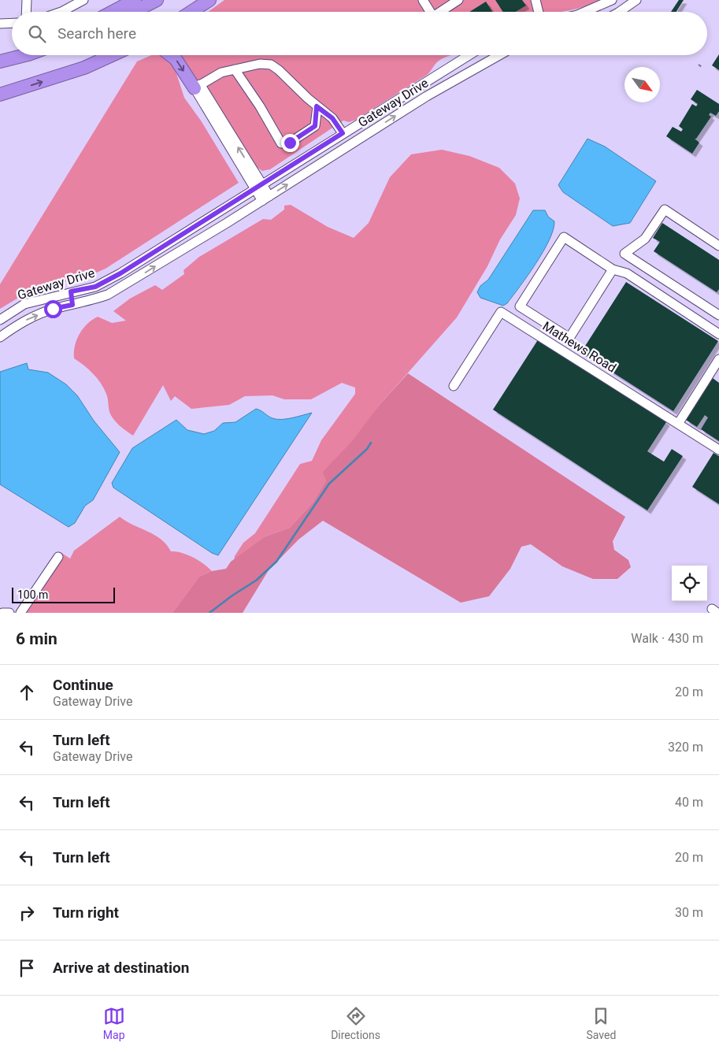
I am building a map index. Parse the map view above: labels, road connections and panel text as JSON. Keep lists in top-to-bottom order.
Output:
{
  "streets": {
    "street": ["Gateway Drive", "Mathews Road"]
  },
  "scale_bar": "100 m",
  "north": "bottom right",
  "page": {
    "search": "Search here",
    "scale": "100 m",
    "heading": ["6 min", "Walk · 430 m"],
    "list": [
      ["Continue", "Gateway Drive", "20 m"],
      ["Turn left", "Gateway Drive", "320 m"],
      ["Turn left", "40 m"],
      ["Turn left", "20 m"],
      ["Turn right", "30 m"],
      "Arrive at destination"
    ],
    "nav": ["Map", "Directions", "Saved"]
  }
}
